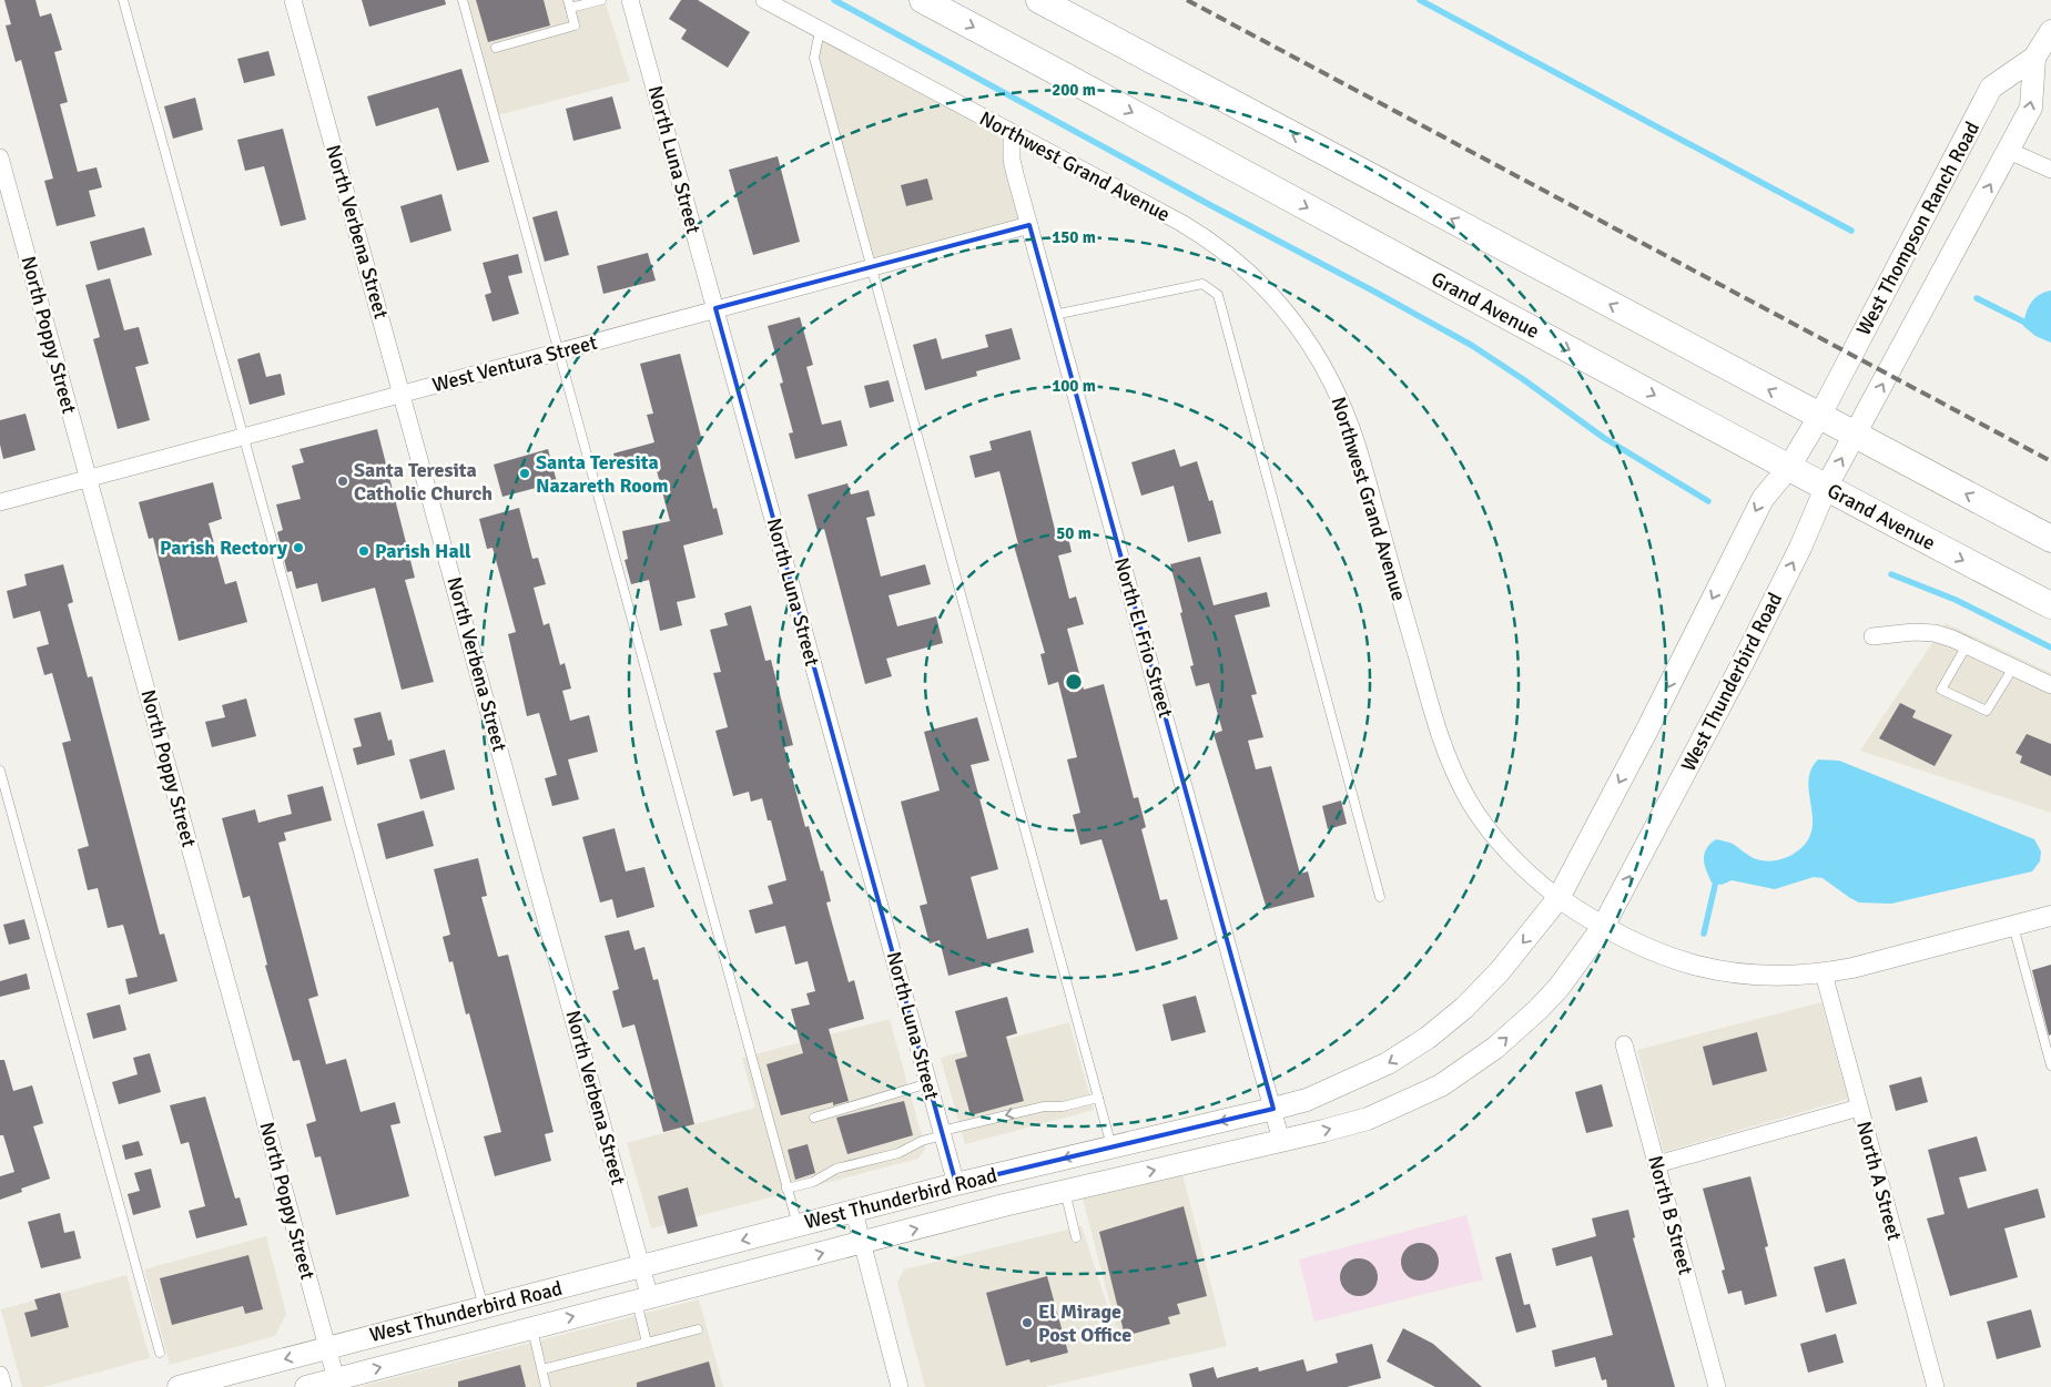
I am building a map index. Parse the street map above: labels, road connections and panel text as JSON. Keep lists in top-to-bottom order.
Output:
{
  "streets": {
    "highway": ["Grand Avenue"],
    "main road": ["West Thompson Ranch Road", "West Thunderbird Road"],
    "street": [
      "North Luna Street",
      "Northwest Grand Avenue",
      "North Verbena Street",
      "North Poppy Street",
      "West Ventura Street",
      "North El Frio Street",
      "North A Street",
      "North B Street"
    ]
  },
  "crossings": [
    ["North Luna Street", "West Ventura Street"],
    ["North Luna Street", "West Thunderbird Road"],
    ["Northwest Grand Avenue", "North El Frio Street"],
    ["Northwest Grand Avenue", "West Thunderbird Road"],
    ["West Thompson Ranch Road", "West Thunderbird Road"],
    ["North Verbena Street", "West Ventura Street"],
    ["North Verbena Street", "West Thunderbird Road"],
    ["Grand Avenue", "West Thunderbird Road"],
    ["North Poppy Street", "West Ventura Street"],
    ["North Poppy Street", "West Thunderbird Road"],
    ["West Ventura Street", "North El Frio Street"],
    ["North El Frio Street", "West Thunderbird Road"]
  ],
  "places": [
    "Santa Teresita Nazareth Room",
    "Santa Teresita Catholic Church",
    "Parish Rectory",
    "Parish Hall",
    "El Mirage Post Office"
  ],
  "rings": [
    "200 m",
    "150 m",
    "100 m",
    "50 m"
  ]
}
